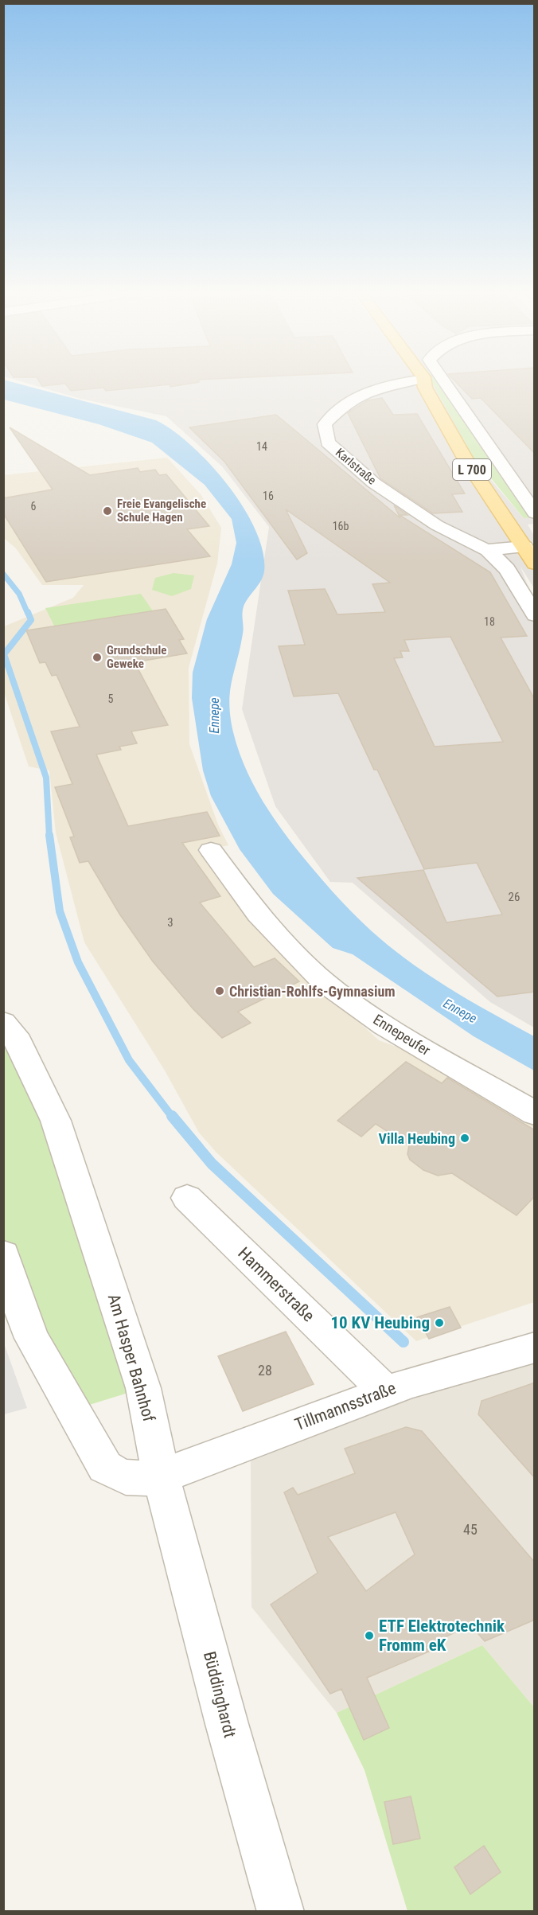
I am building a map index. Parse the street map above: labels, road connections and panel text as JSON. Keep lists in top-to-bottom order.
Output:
{
  "streets": {
    "main road": ["L 700"],
    "street": [
      "Karlstraße",
      "Ennepeufer",
      "Hammerstraße",
      "Am Hasper Bahnhof",
      "Tillmannsstraße",
      "Büddinghardt"
    ]
  },
  "crossings": [
    ["Karlstraße", "L 700"],
    ["Hammerstraße", "Tillmannsstraße"],
    ["Am Hasper Bahnhof", "Tillmannsstraße"],
    ["Am Hasper Bahnhof", "Büddinghardt"],
    ["Tillmannsstraße", "Büddinghardt"]
  ],
  "water": ["Ennepe"],
  "places": [
    "Freie Evangelische Schule Hagen",
    "Grundschule Geweke",
    "Christian-Rohlfs-Gymnasium",
    "Villa Heubing",
    "10 KV Heubing",
    "ETF Elektrotechnik Fromm eK"
  ],
  "house_numbers": [
    "14",
    "16",
    "6",
    "16b",
    "18",
    "5",
    "26",
    "3",
    "28",
    "45"
  ]
}
